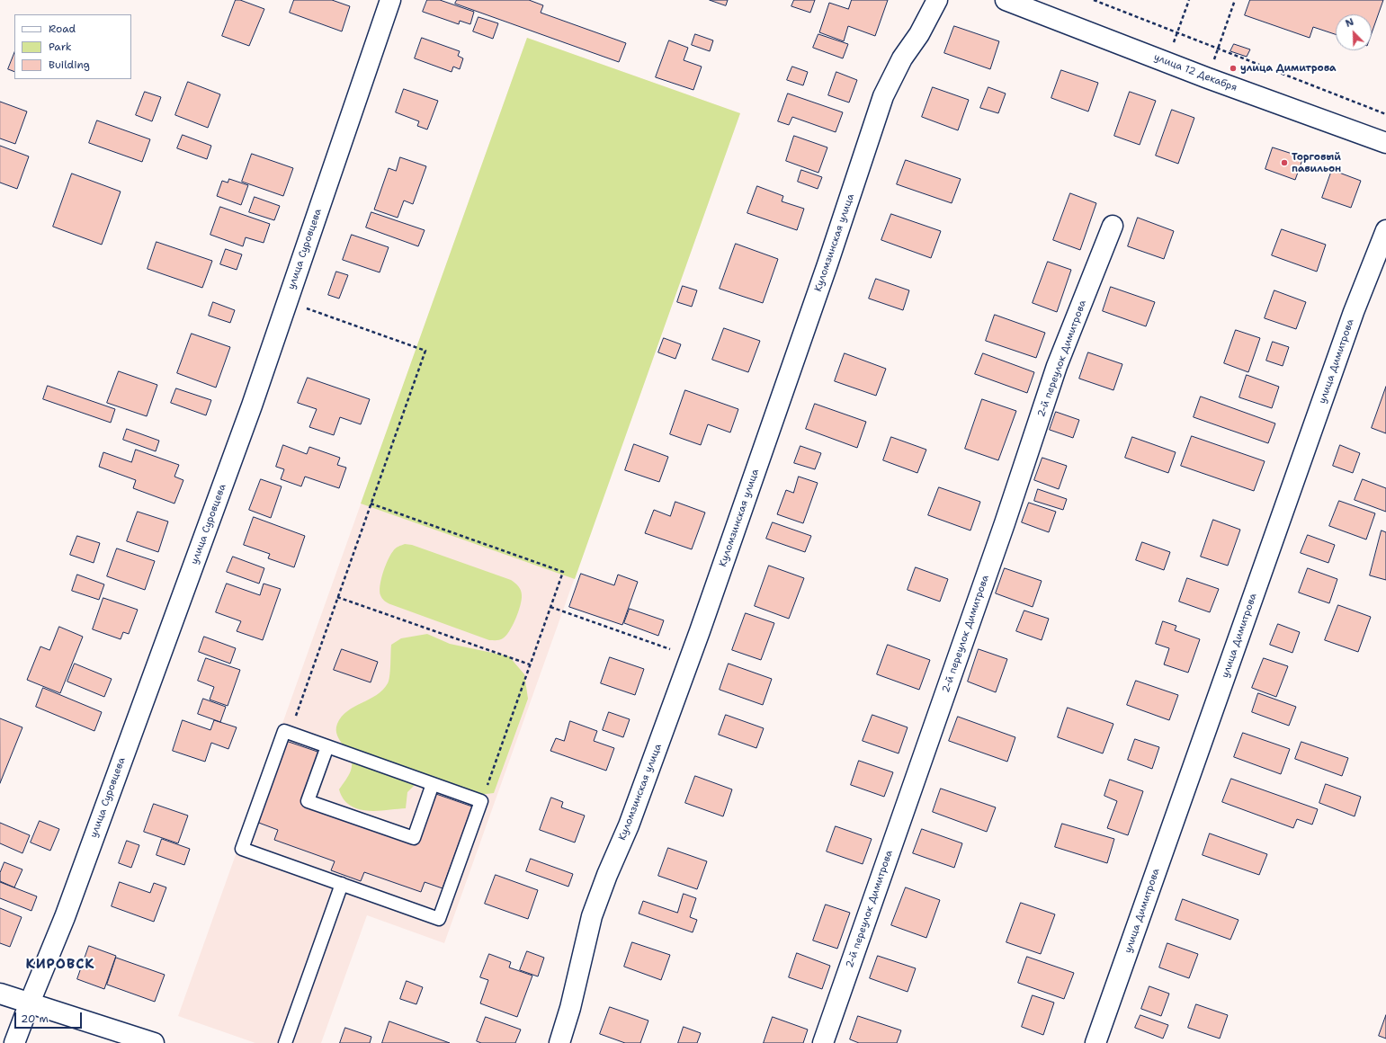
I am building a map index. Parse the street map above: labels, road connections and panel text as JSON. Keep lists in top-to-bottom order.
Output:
{
  "streets": {
    "street": [
      "улица 12 Декабря",
      "Куломзинская улица",
      "улица Суровцева",
      "2-й переулок Димитрова",
      "улица Димитрова"
    ]
  },
  "districts": ["КИРОВСК"],
  "places": ["улица Димитрова", "Торговый павильон"],
  "legend": ["Road", "Park", "Building"],
  "scale_bar": "20 m",
  "north": "top left"
}
